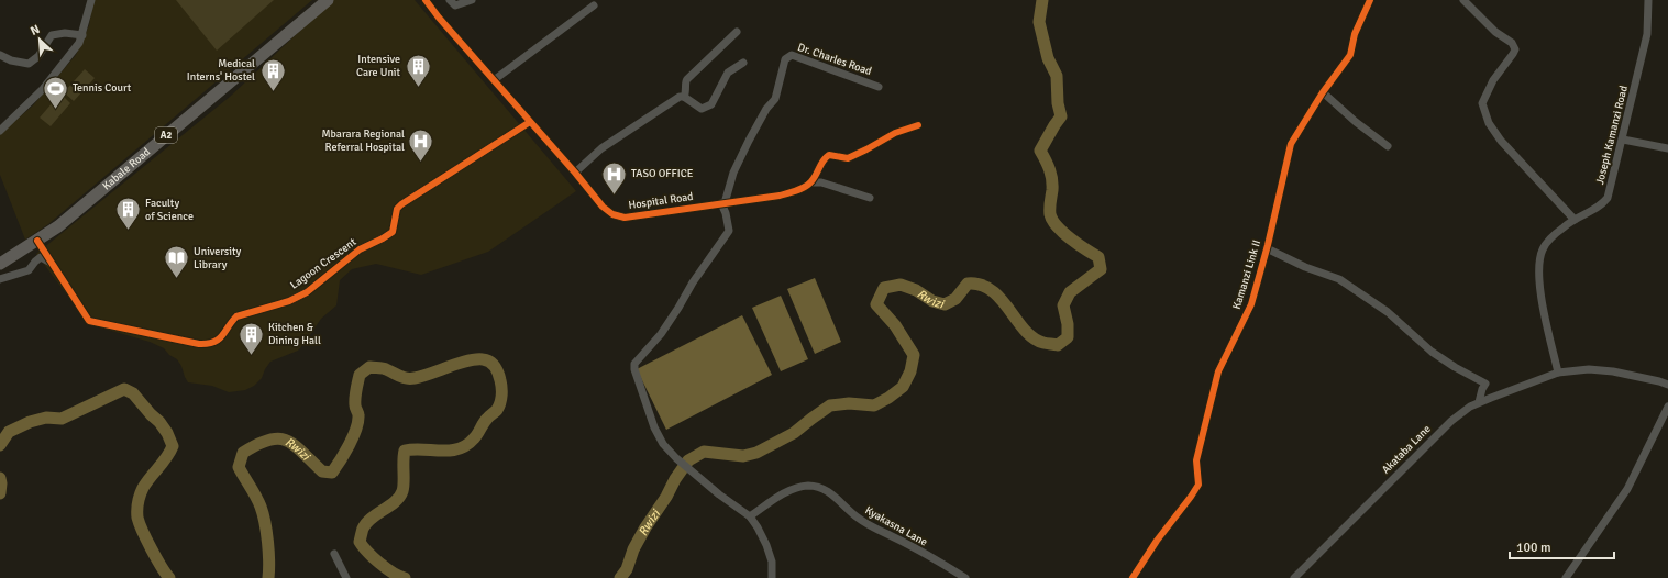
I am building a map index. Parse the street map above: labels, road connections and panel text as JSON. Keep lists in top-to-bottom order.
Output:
{
  "streets": {
    "main road": ["A2", "Kabale Road"],
    "street": [
      "Dr. Charles Road",
      "Joseph Kamanzi Road",
      "Hospital Road",
      "Lagoon Crescent",
      "Kamanzi Link II",
      "Akataba Lane",
      "Kyakasna Lane"
    ]
  },
  "crossings": [
    ["Dr. Charles Road", "Hospital Road"],
    ["Joseph Kamanzi Road", "Akataba Lane"],
    ["Kabale Road", "Lagoon Crescent"],
    ["Hospital Road", "Lagoon Crescent"]
  ],
  "water": ["Rwizi"],
  "places": {
    "building": [
      "Intensive Care Unit",
      "Medical Interns' Hostel",
      "Faculty of Science",
      "Kitchen & Dining Hall"
    ],
    "sports": ["Tennis Court"],
    "hospital": ["Mbarara Regional Referral Hospital", "TASO OFFICE"],
    "library": ["University Library"]
  },
  "scale_bar": "100 m",
  "north": "top left"
}
